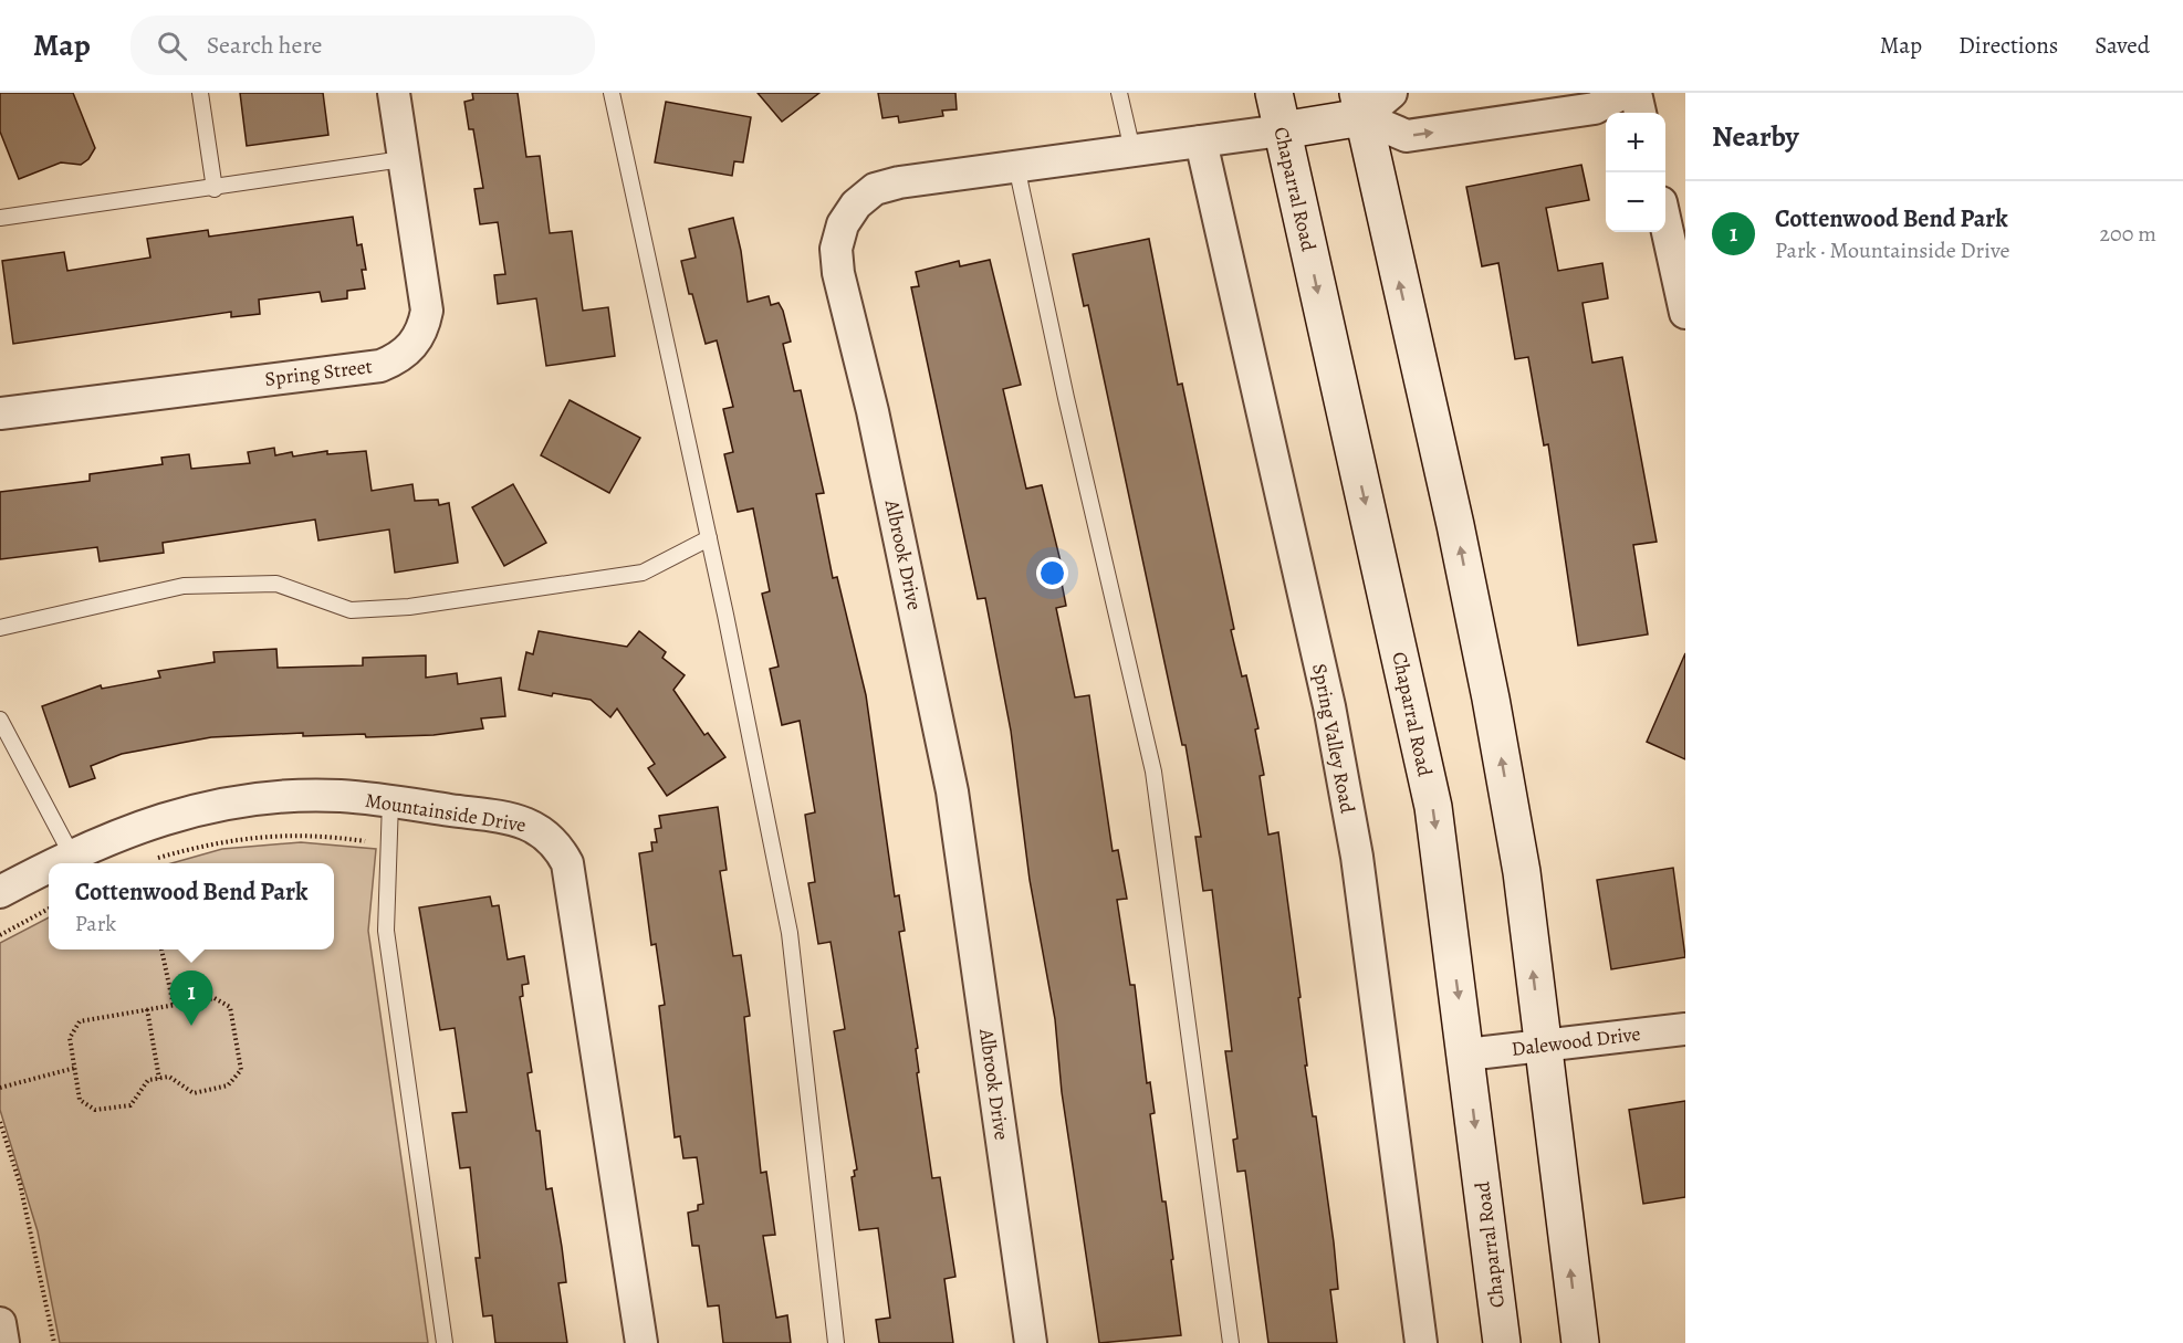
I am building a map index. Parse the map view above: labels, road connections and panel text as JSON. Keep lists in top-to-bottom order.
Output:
{
  "streets": {
    "main road": ["Chaparral Road"],
    "street": [
      "Spring Street",
      "Albrook Drive",
      "Spring Valley Road",
      "Mountainside Drive",
      "Dalewood Drive"
    ]
  },
  "crossings": [
    ["Chaparral Road", "Albrook Drive"],
    ["Chaparral Road", "Dalewood Drive"],
    ["Albrook Drive", "Spring Valley Road"]
  ],
  "page": {
    "header": "Map",
    "search": "Search here",
    "nav": ["Map", "Directions", "Saved"],
    "heading": "Nearby",
    "map_buttons": ["+", "−"],
    "list": [
      {
        "mark": "1",
        "name": "Cottenwood Bend Park",
        "note": "Park · Mountainside Drive",
        "value": "200 m"
      }
    ],
    "popup": ["Cottenwood Bend Park", "Park"],
    "pins": "1"
  }
}
